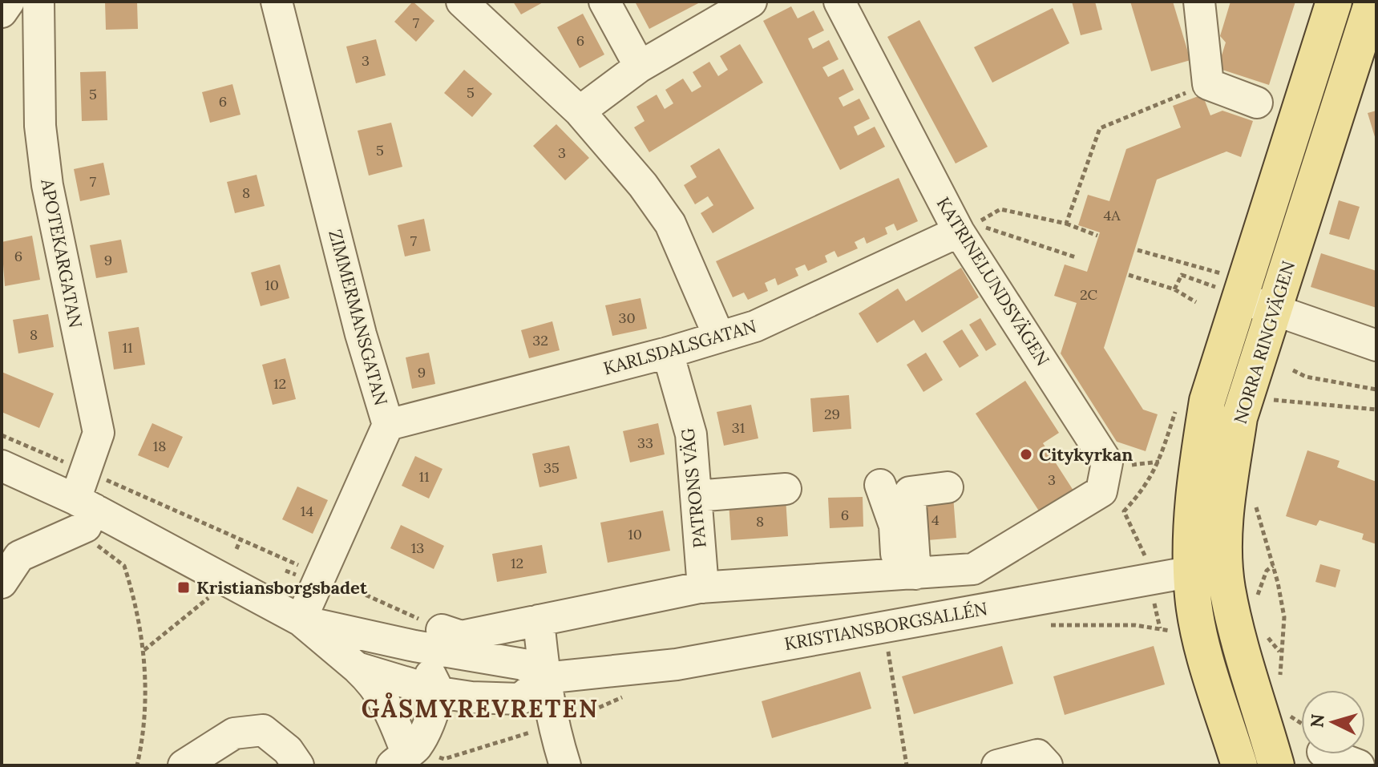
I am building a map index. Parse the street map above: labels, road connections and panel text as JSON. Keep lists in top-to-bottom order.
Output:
{
  "streets": {
    "main road": ["NORRA RINGVÄGEN"],
    "street": [
      "APOTEKARGATAN",
      "KATRINELUNDSVÄGEN",
      "ZIMMERMANSGATAN",
      "KARLSDALSGATAN",
      "PATRONS VÄG",
      "KRISTIANSBORGSALLÉN"
    ]
  },
  "crossings": [
    ["KATRINELUNDSVÄGEN", "KARLSDALSGATAN"],
    ["ZIMMERMANSGATAN", "KARLSDALSGATAN"],
    ["NORRA RINGVÄGEN", "KRISTIANSBORGSALLÉN"],
    ["KARLSDALSGATAN", "PATRONS VÄG"]
  ],
  "districts": ["GÅSMYREVRETEN"],
  "places": {
    "other": ["Citykyrkan"],
    "transit": ["Kristiansborgsbadet"]
  },
  "house_numbers": [
    "7",
    "6",
    "3",
    "5",
    "5",
    "6",
    "5",
    "3",
    "7",
    "8",
    "4A",
    "7",
    "6",
    "9",
    "10",
    "2C",
    "30",
    "8",
    "32",
    "11",
    "9",
    "12",
    "29",
    "31",
    "33",
    "18",
    "35",
    "11",
    "3",
    "14",
    "6",
    "4",
    "8",
    "10",
    "13",
    "12"
  ],
  "north": "left"
}
